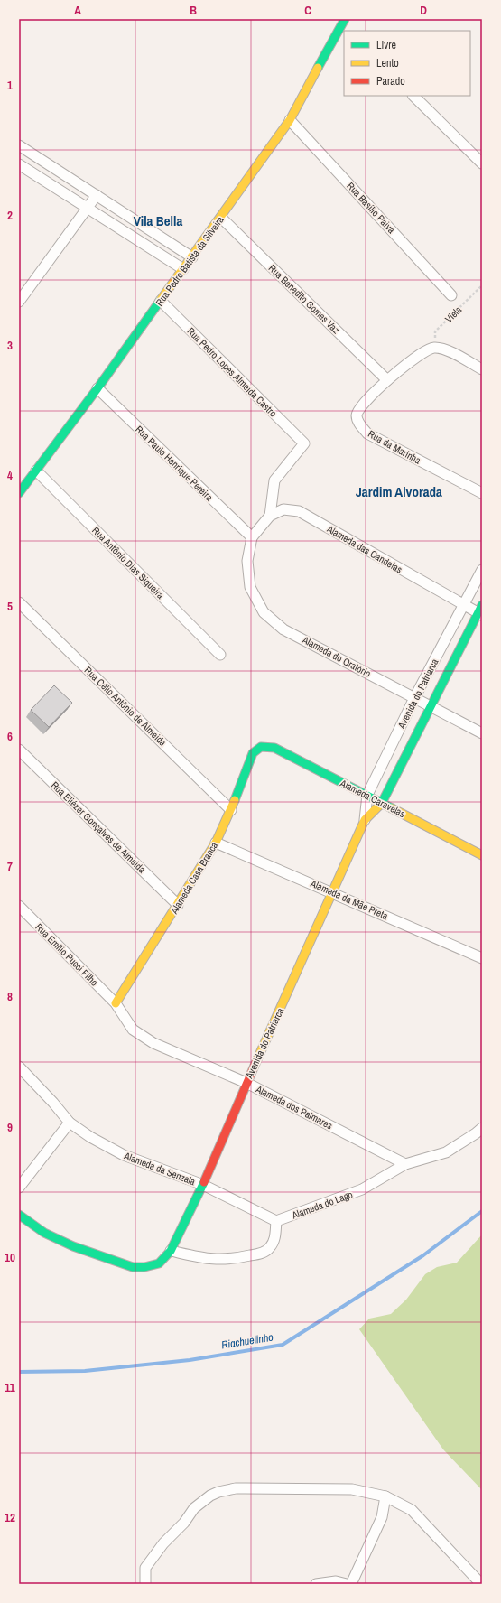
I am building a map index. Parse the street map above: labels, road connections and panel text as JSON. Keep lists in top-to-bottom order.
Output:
{
  "streets": {
    "street": [
      "Rua Basílio Paiva",
      "Rua Pedro Batista da Silveira",
      "Rua Benedito Gomes Vaz",
      "Rua Pedro Lopes Almeida Castro",
      "Rua da Marinha",
      "Rua Paulo Henrique Pereira",
      "Alameda das Candeias",
      "Rua Antônio Dias Siqueira",
      "Alameda do Oratório",
      "Avenida do Patriarca",
      "Rua Célio Antônio de Almeida",
      "Alameda Caravelas",
      "Rua Eliézer Gonçalves de Almeida",
      "Alameda Casa Branca",
      "Alameda da Mãe Preta",
      "Rua Emílio Pucci Filho",
      "Alameda dos Palmares",
      "Alameda da Senzala",
      "Alameda do Lago"
    ],
    "path": ["Viela"]
  },
  "crossings": [
    ["Rua Basílio Paiva", "Rua Pedro Batista da Silveira"],
    ["Rua Pedro Batista da Silveira", "Rua Benedito Gomes Vaz"],
    ["Rua Pedro Batista da Silveira", "Rua Pedro Lopes Almeida Castro"],
    ["Rua Pedro Batista da Silveira", "Rua Paulo Henrique Pereira"],
    ["Rua Pedro Batista da Silveira", "Rua Antônio Dias Siqueira"],
    ["Rua Benedito Gomes Vaz", "Rua da Marinha"],
    ["Viela", "Rua da Marinha"],
    ["Rua Pedro Lopes Almeida Castro", "Alameda das Candeias"],
    ["Rua Paulo Henrique Pereira", "Alameda do Oratório"],
    ["Alameda das Candeias", "Avenida do Patriarca"],
    ["Alameda do Oratório", "Avenida do Patriarca"],
    ["Avenida do Patriarca", "Alameda Caravelas"],
    ["Avenida do Patriarca", "Alameda da Mãe Preta"],
    ["Avenida do Patriarca", "Alameda dos Palmares"],
    ["Avenida do Patriarca", "Alameda da Senzala"],
    ["Rua Célio Antônio de Almeida", "Alameda Casa Branca"],
    ["Alameda Caravelas", "Alameda Casa Branca"],
    ["Rua Eliézer Gonçalves de Almeida", "Alameda Casa Branca"],
    ["Alameda Casa Branca", "Alameda da Mãe Preta"],
    ["Alameda Casa Branca", "Rua Emílio Pucci Filho"],
    ["Alameda Casa Branca", "Alameda dos Palmares"],
    ["Rua Emílio Pucci Filho", "Alameda dos Palmares"],
    ["Alameda dos Palmares", "Alameda do Lago"],
    ["Alameda da Senzala", "Alameda do Lago"]
  ],
  "districts": ["Vila Bella", "Jardim Alvorada"],
  "water": ["Riachuelinho"],
  "legend": ["Livre", "Lento", "Parado"],
  "grid": {
    "columns": [
      "A",
      "B",
      "C",
      "D"
    ],
    "rows": [
      "1",
      "2",
      "3",
      "4",
      "5",
      "6",
      "7",
      "8",
      "9",
      "10",
      "11",
      "12"
    ]
  }
}
